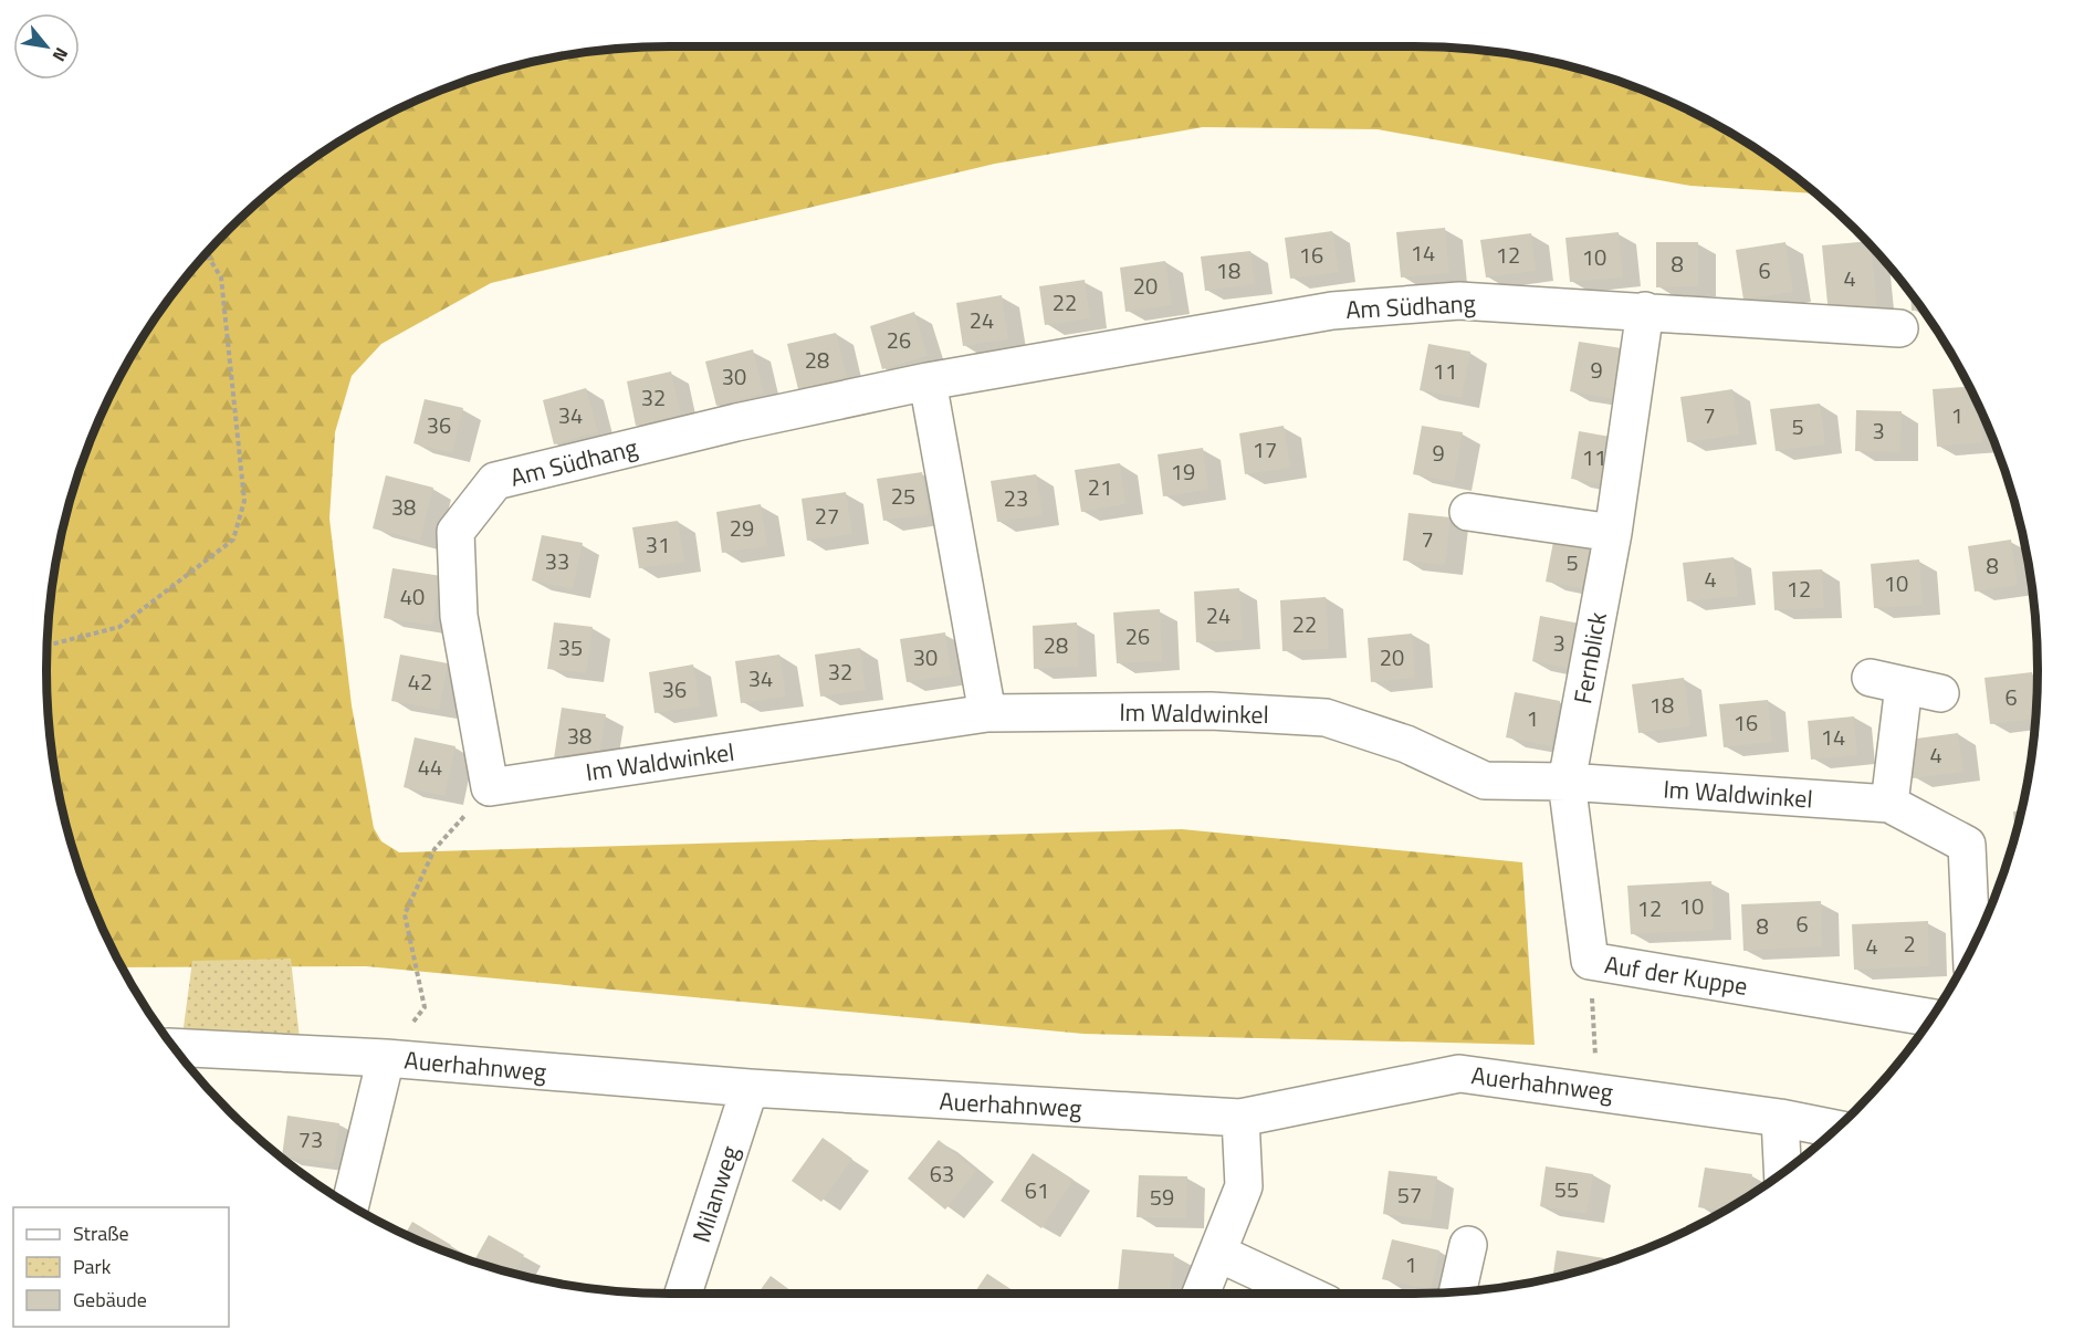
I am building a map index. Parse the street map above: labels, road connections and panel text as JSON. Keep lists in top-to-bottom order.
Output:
{
  "streets": {
    "street": [
      "Am Südhang",
      "Fernblick",
      "Im Waldwinkel",
      "Auf der Kuppe",
      "Auerhahnweg",
      "Milanweg"
    ]
  },
  "crossings": [
    ["Am Südhang", "Fernblick"],
    ["Am Südhang", "Im Waldwinkel"],
    ["Fernblick", "Im Waldwinkel"],
    ["Fernblick", "Auf der Kuppe"],
    ["Im Waldwinkel", "Auf der Kuppe"],
    ["Auerhahnweg", "Milanweg"]
  ],
  "house_numbers": [
    "14",
    "16",
    "12",
    "10",
    "8",
    "18",
    "6",
    "4",
    "20",
    "22",
    "24",
    "26",
    "28",
    "9",
    "11",
    "30",
    "32",
    "34",
    "7",
    "1",
    "36",
    "5",
    "3",
    "17",
    "9",
    "11",
    "19",
    "21",
    "25",
    "23",
    "38",
    "27",
    "29",
    "7",
    "31",
    "33",
    "5",
    "8",
    "4",
    "10",
    "12",
    "40",
    "24",
    "22",
    "26",
    "3",
    "28",
    "35",
    "30",
    "20",
    "32",
    "34",
    "42",
    "36",
    "6",
    "18",
    "1",
    "16",
    "38",
    "14",
    "4",
    "44",
    "10",
    "12",
    "6",
    "8",
    "2",
    "4",
    "73",
    "63",
    "55",
    "61",
    "57",
    "59",
    "1"
  ],
  "legend": ["Straße", "Park", "Gebäude"],
  "north": "bottom right"
}
